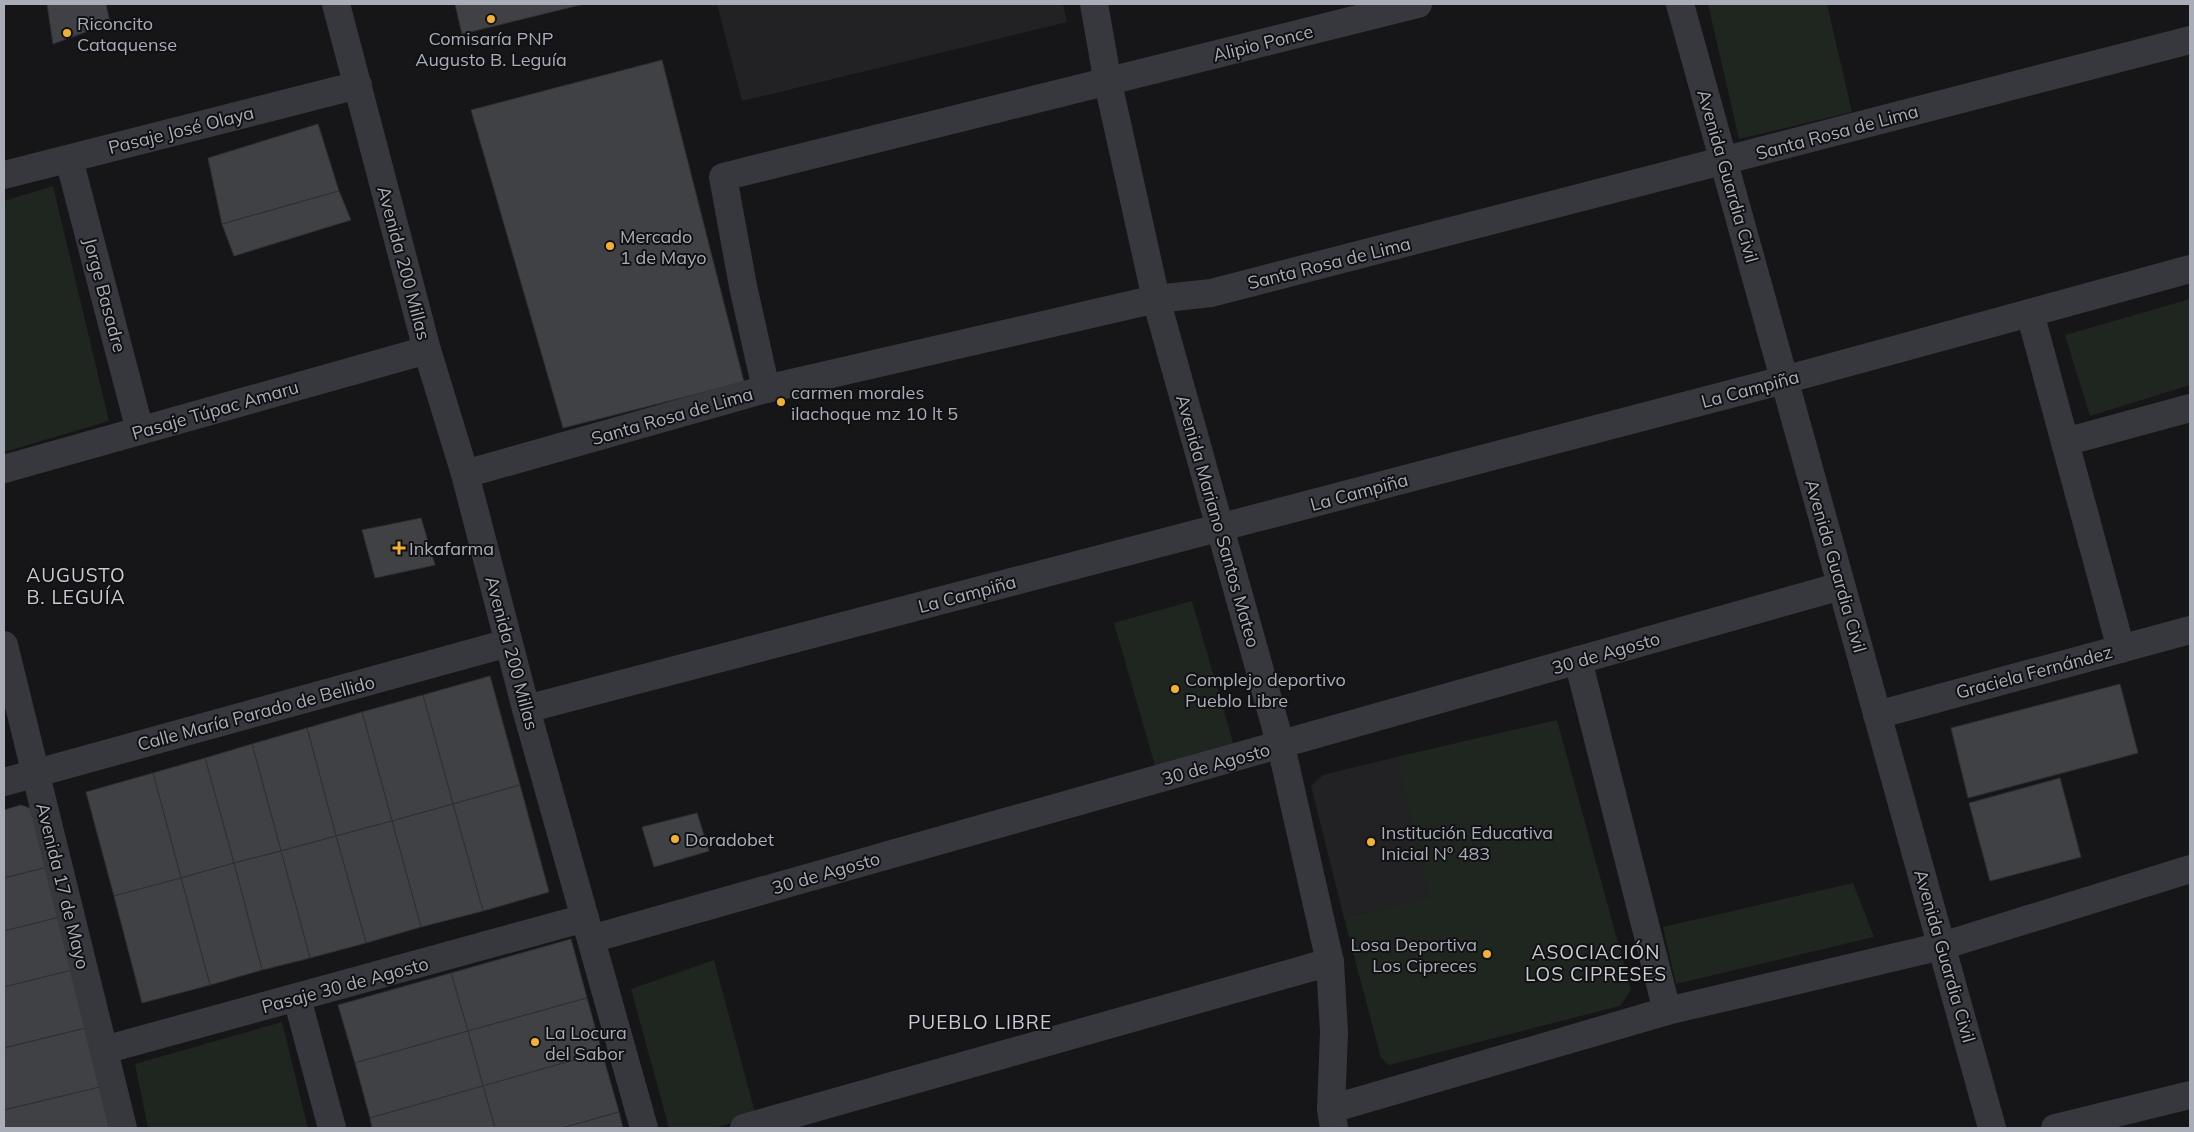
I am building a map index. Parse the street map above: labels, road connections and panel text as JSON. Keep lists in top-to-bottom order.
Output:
{
  "streets": {
    "street": [
      "Alipio Ponce",
      "Pasaje José Olaya",
      "Santa Rosa de Lima",
      "Avenida Guardia Civil",
      "Avenida 200 Millas",
      "Jorge Basadre",
      "La Campiña",
      "Pasaje Túpac Amaru",
      "Avenida Mariano Santos Mateo",
      "30 de Agosto",
      "Graciela Fernández",
      "Calle María Parado de Bellido",
      "Avenida 17 de Mayo",
      "Pasaje 30 de Agosto"
    ]
  },
  "crossings": [
    ["Alipio Ponce", "Santa Rosa de Lima"],
    ["Alipio Ponce", "Avenida Mariano Santos Mateo"],
    ["Pasaje José Olaya", "Avenida 200 Millas"],
    ["Pasaje José Olaya", "Jorge Basadre"],
    ["Santa Rosa de Lima", "Avenida Guardia Civil"],
    ["Santa Rosa de Lima", "Avenida 200 Millas"],
    ["Santa Rosa de Lima", "Avenida Mariano Santos Mateo"],
    ["Avenida Guardia Civil", "La Campiña"],
    ["Avenida Guardia Civil", "30 de Agosto"],
    ["Avenida Guardia Civil", "Graciela Fernández"],
    ["Avenida 200 Millas", "La Campiña"],
    ["Avenida 200 Millas", "Pasaje Túpac Amaru"],
    ["Avenida 200 Millas", "30 de Agosto"],
    ["Avenida 200 Millas", "Calle María Parado de Bellido"],
    ["Avenida 200 Millas", "Pasaje 30 de Agosto"],
    ["Jorge Basadre", "Pasaje Túpac Amaru"],
    ["La Campiña", "Avenida Mariano Santos Mateo"],
    ["Avenida Mariano Santos Mateo", "30 de Agosto"],
    ["30 de Agosto", "Pasaje 30 de Agosto"],
    ["Calle María Parado de Bellido", "Avenida 17 de Mayo"],
    ["Avenida 17 de Mayo", "Pasaje 30 de Agosto"]
  ],
  "districts": ["AUGUSTO B. LEGUÍA", "ASOCIACIÓN LOS CIPRESES", "PUEBLO LIBRE"],
  "places": {
    "other": [
      "Comisaría PNP Augusto B. Leguía",
      "Riconcito Cataquense",
      "Mercado 1 de Mayo",
      "carmen morales ilachoque mz 10 lt 5",
      "Complejo deportivo Pueblo Libre",
      "Doradobet",
      "Institución Educativa Inicial Nº 483",
      "Losa Deportiva Los Cipreces",
      "La Locura del Sabor"
    ],
    "health": ["Inkafarma"]
  }
}
